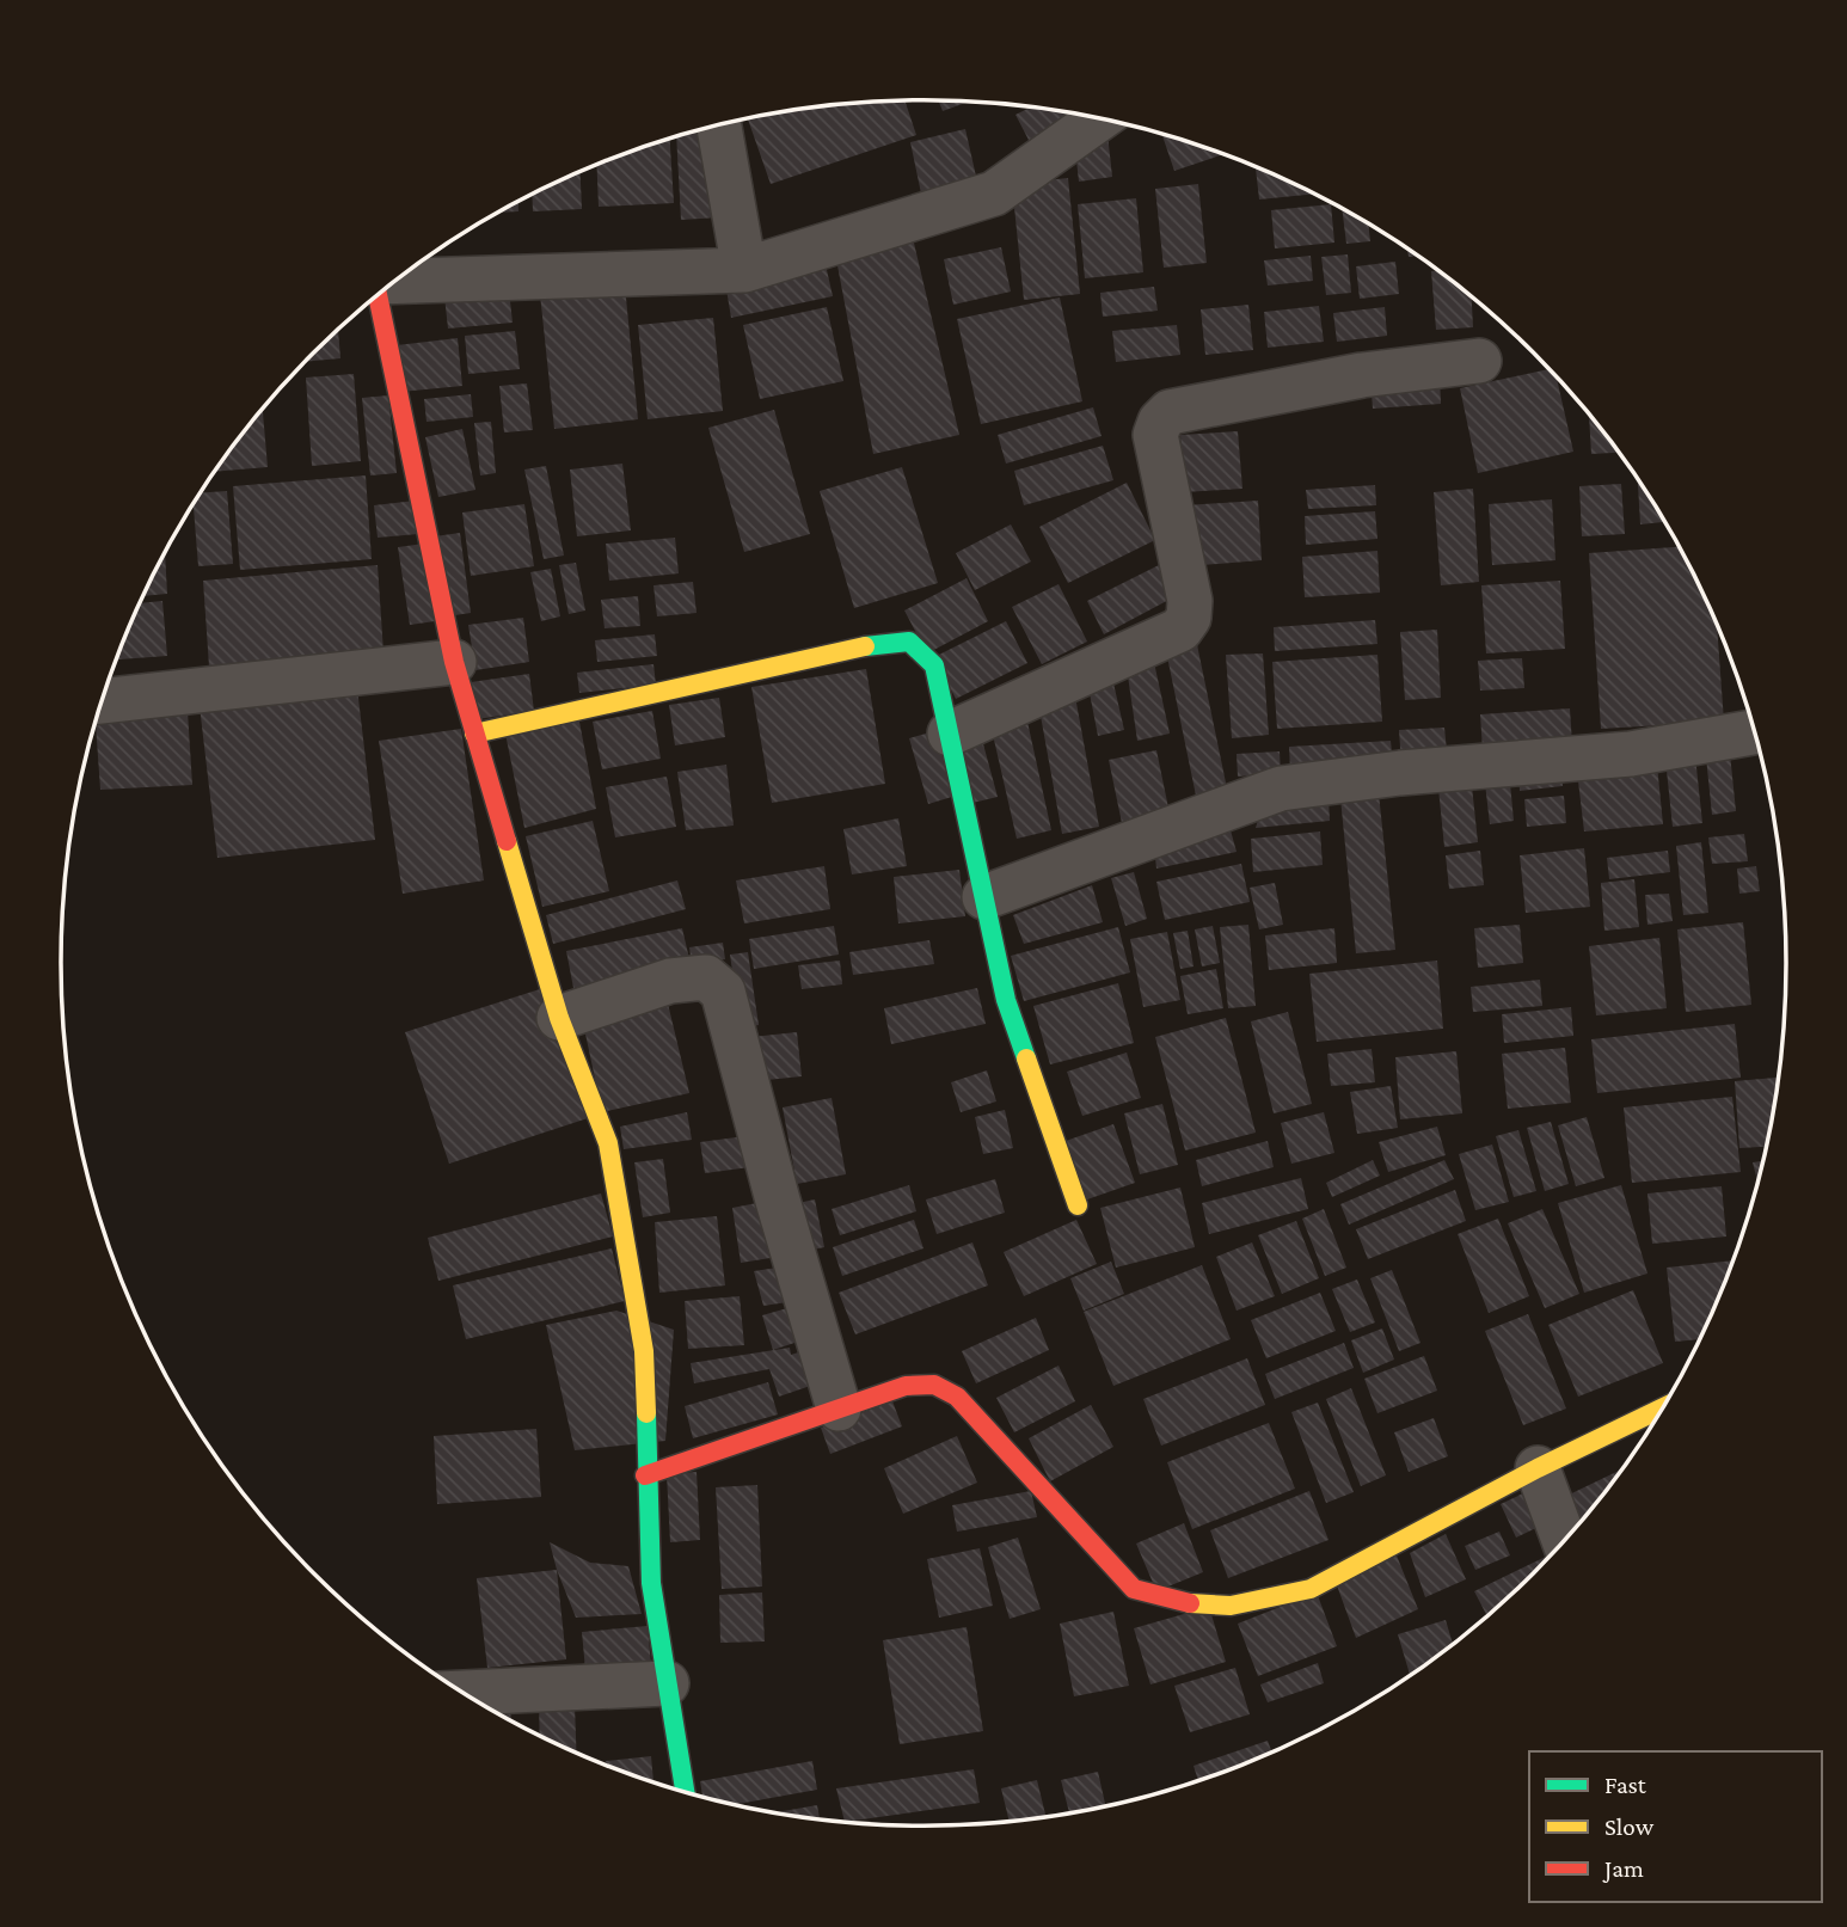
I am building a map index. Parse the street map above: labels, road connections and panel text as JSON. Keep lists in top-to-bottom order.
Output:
{
  "legend": ["Fast", "Slow", "Jam"]
}
